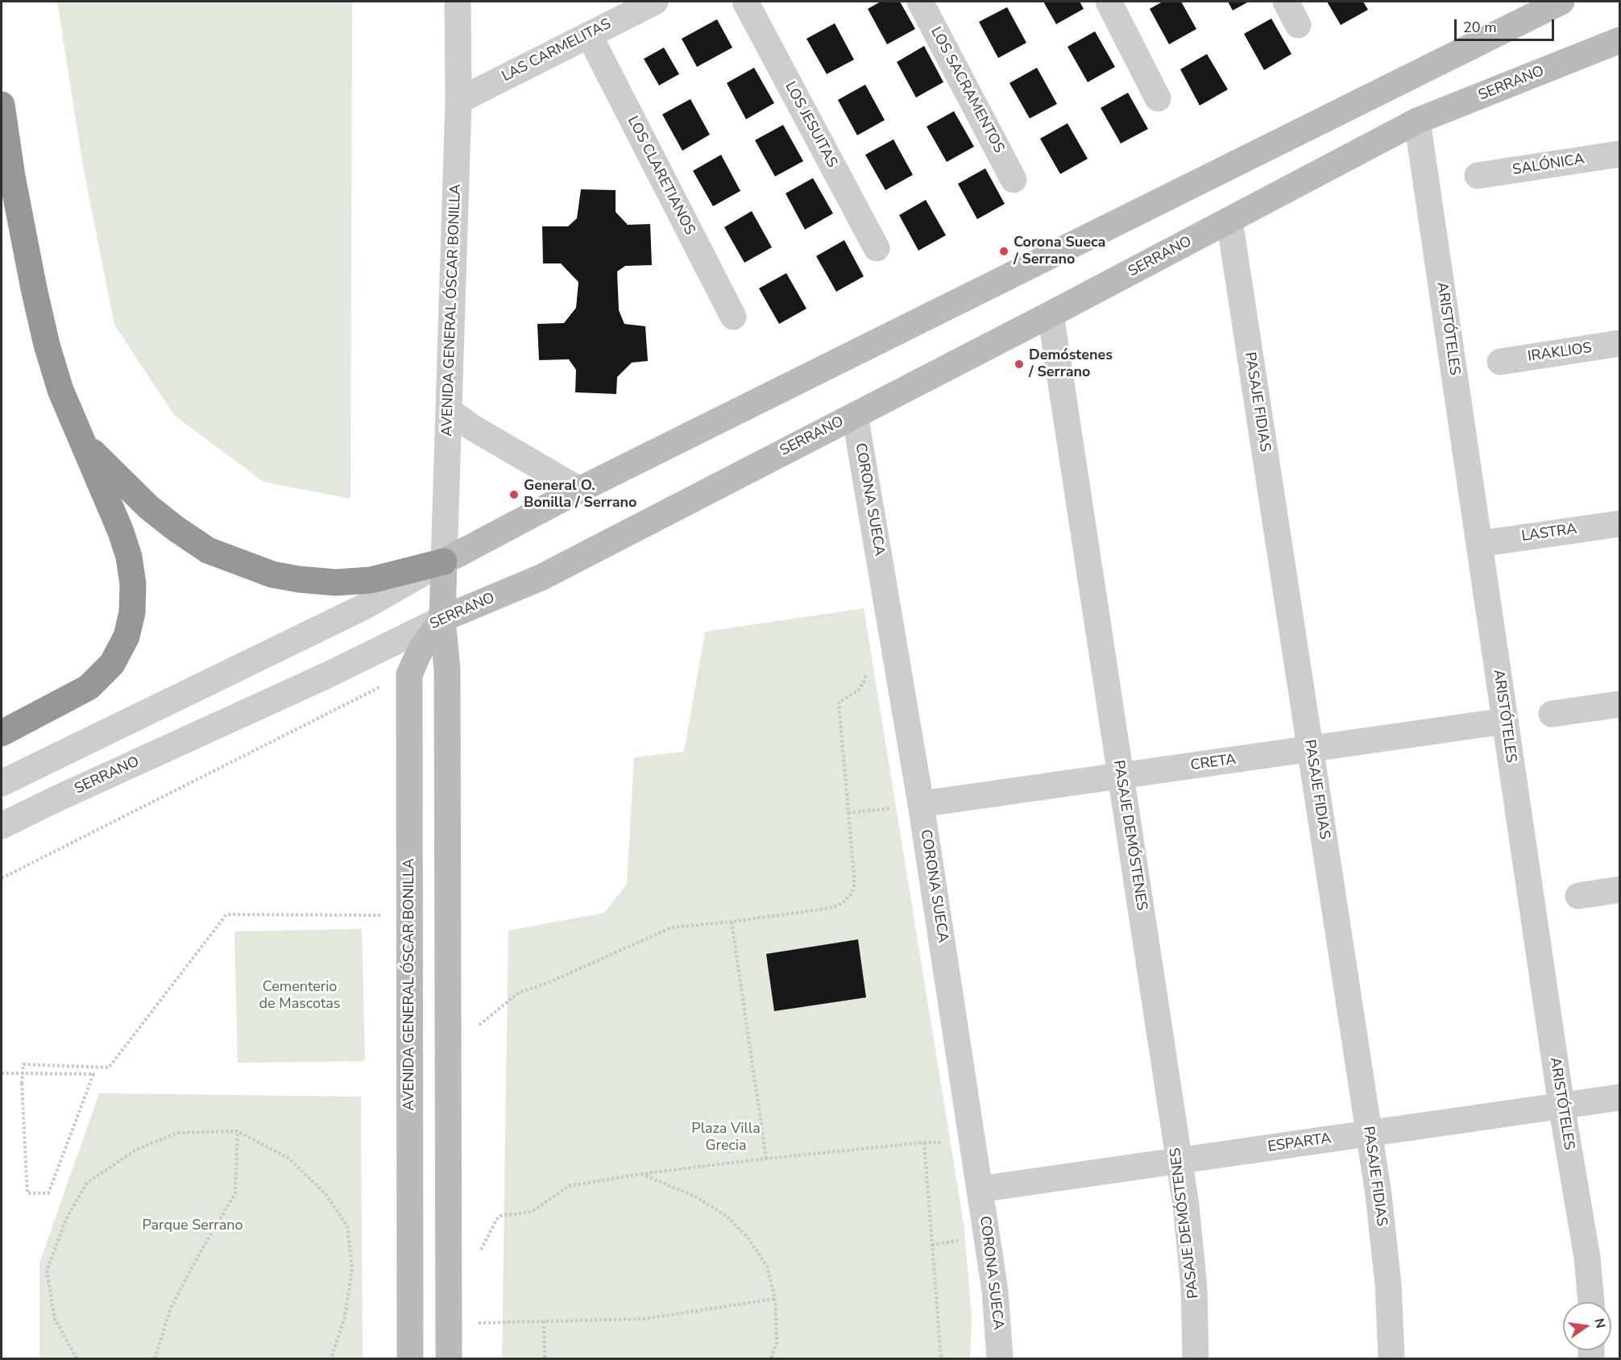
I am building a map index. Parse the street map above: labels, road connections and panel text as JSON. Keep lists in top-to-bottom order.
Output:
{
  "streets": {
    "main road": ["SERRANO", "AVENIDA GENERAL ÓSCAR BONILLA"],
    "street": [
      "LAS CARMELITAS",
      "LOS SACRAMENTOS",
      "LOS JESUITAS",
      "SALÓNICA",
      "LOS CLARETIANOS",
      "ARISTÓTELES",
      "IRAKLIOS",
      "PASAJE FIDIAS",
      "CORONA SUECA",
      "LASTRA",
      "CRETA",
      "PASAJE DEMÓSTENES",
      "ESPARTA"
    ]
  },
  "crossings": [
    ["LAS CARMELITAS", "LOS CLARETIANOS"],
    ["LAS CARMELITAS", "AVENIDA GENERAL ÓSCAR BONILLA"],
    ["SERRANO", "AVENIDA GENERAL ÓSCAR BONILLA"],
    ["SERRANO", "ARISTÓTELES"],
    ["SERRANO", "PASAJE FIDIAS"],
    ["SERRANO", "CORONA SUECA"],
    ["SERRANO", "PASAJE DEMÓSTENES"],
    ["ARISTÓTELES", "LASTRA"],
    ["ARISTÓTELES", "CRETA"],
    ["ARISTÓTELES", "ESPARTA"],
    ["PASAJE FIDIAS", "CRETA"],
    ["PASAJE FIDIAS", "ESPARTA"],
    ["CORONA SUECA", "CRETA"],
    ["CORONA SUECA", "ESPARTA"],
    ["CRETA", "PASAJE DEMÓSTENES"],
    ["PASAJE DEMÓSTENES", "ESPARTA"]
  ],
  "parks": ["Cementerio de Mascotas", "Plaza Villa Grecia", "Parque Serrano"],
  "places": ["Corona Sueca / Serrano", "Demóstenes / Serrano", "General O. Bonilla / Serrano"],
  "scale_bar": "20 m",
  "north": "right"
}
